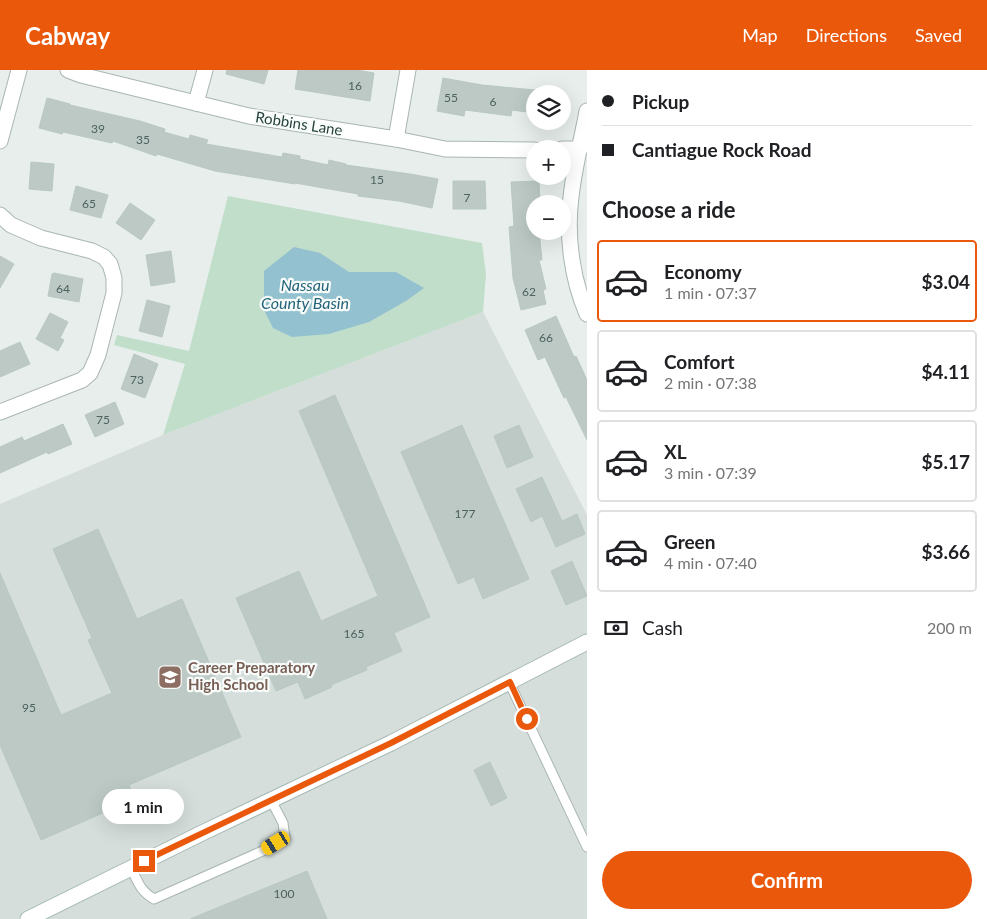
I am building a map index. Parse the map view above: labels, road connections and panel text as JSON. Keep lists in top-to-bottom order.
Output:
{
  "streets": {
    "street": ["Robbins Lane"]
  },
  "water": ["Nassau County Basin"],
  "places": {
    "school or university": ["Career Preparatory High School"]
  },
  "house_numbers": [
    "16",
    "55",
    "6",
    "39",
    "35",
    "15",
    "7",
    "65",
    "64",
    "62",
    "66",
    "73",
    "75",
    "177",
    "165",
    "95",
    "100"
  ],
  "page": {
    "header": "Cabway",
    "nav": ["Map", "Directions", "Saved"],
    "banner": ["Pickup", "Cantiague Rock Road"],
    "map_buttons": ["+", "−"],
    "heading": "Choose a ride",
    "list": [
      {
        "name": "Economy",
        "note": "1 min · 07:37",
        "value": "$3.04"
      },
      {
        "name": "Comfort",
        "note": "2 min · 07:38",
        "value": "$4.11"
      },
      {
        "name": "XL",
        "note": "3 min · 07:39",
        "value": "$5.17"
      },
      {
        "name": "Green",
        "note": "4 min · 07:40",
        "value": "$3.66"
      }
    ],
    "pay": ["Cash", "200 m"],
    "bubble": "1 min",
    "buttons": "Confirm"
  }
}
